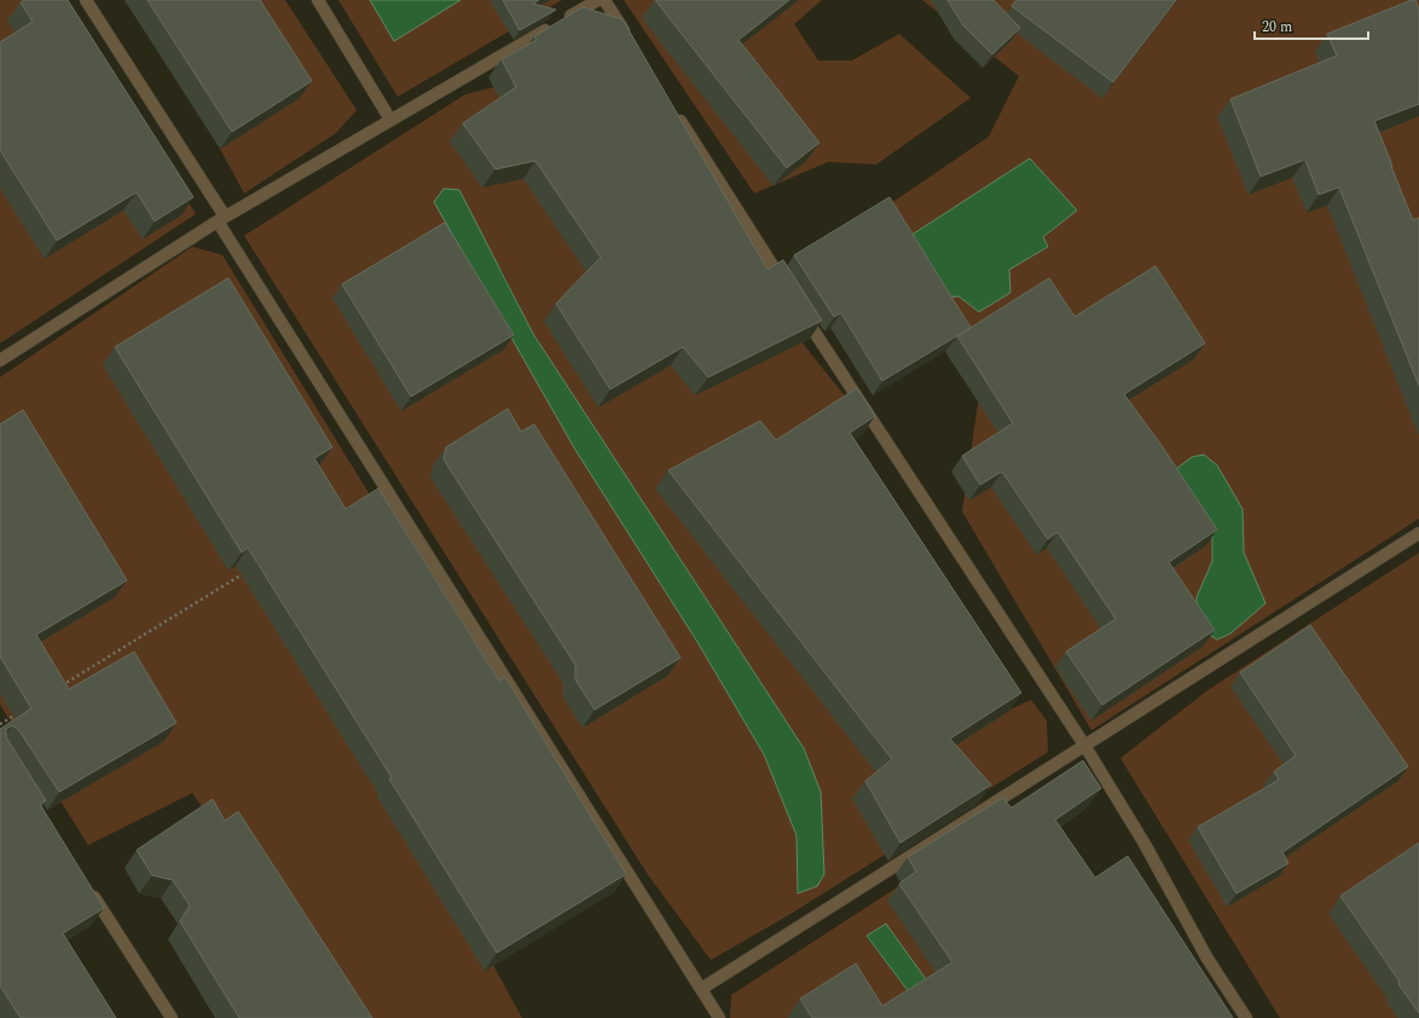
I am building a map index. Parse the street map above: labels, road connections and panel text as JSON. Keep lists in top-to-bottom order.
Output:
{
  "scale_bar": "20 m"
}
